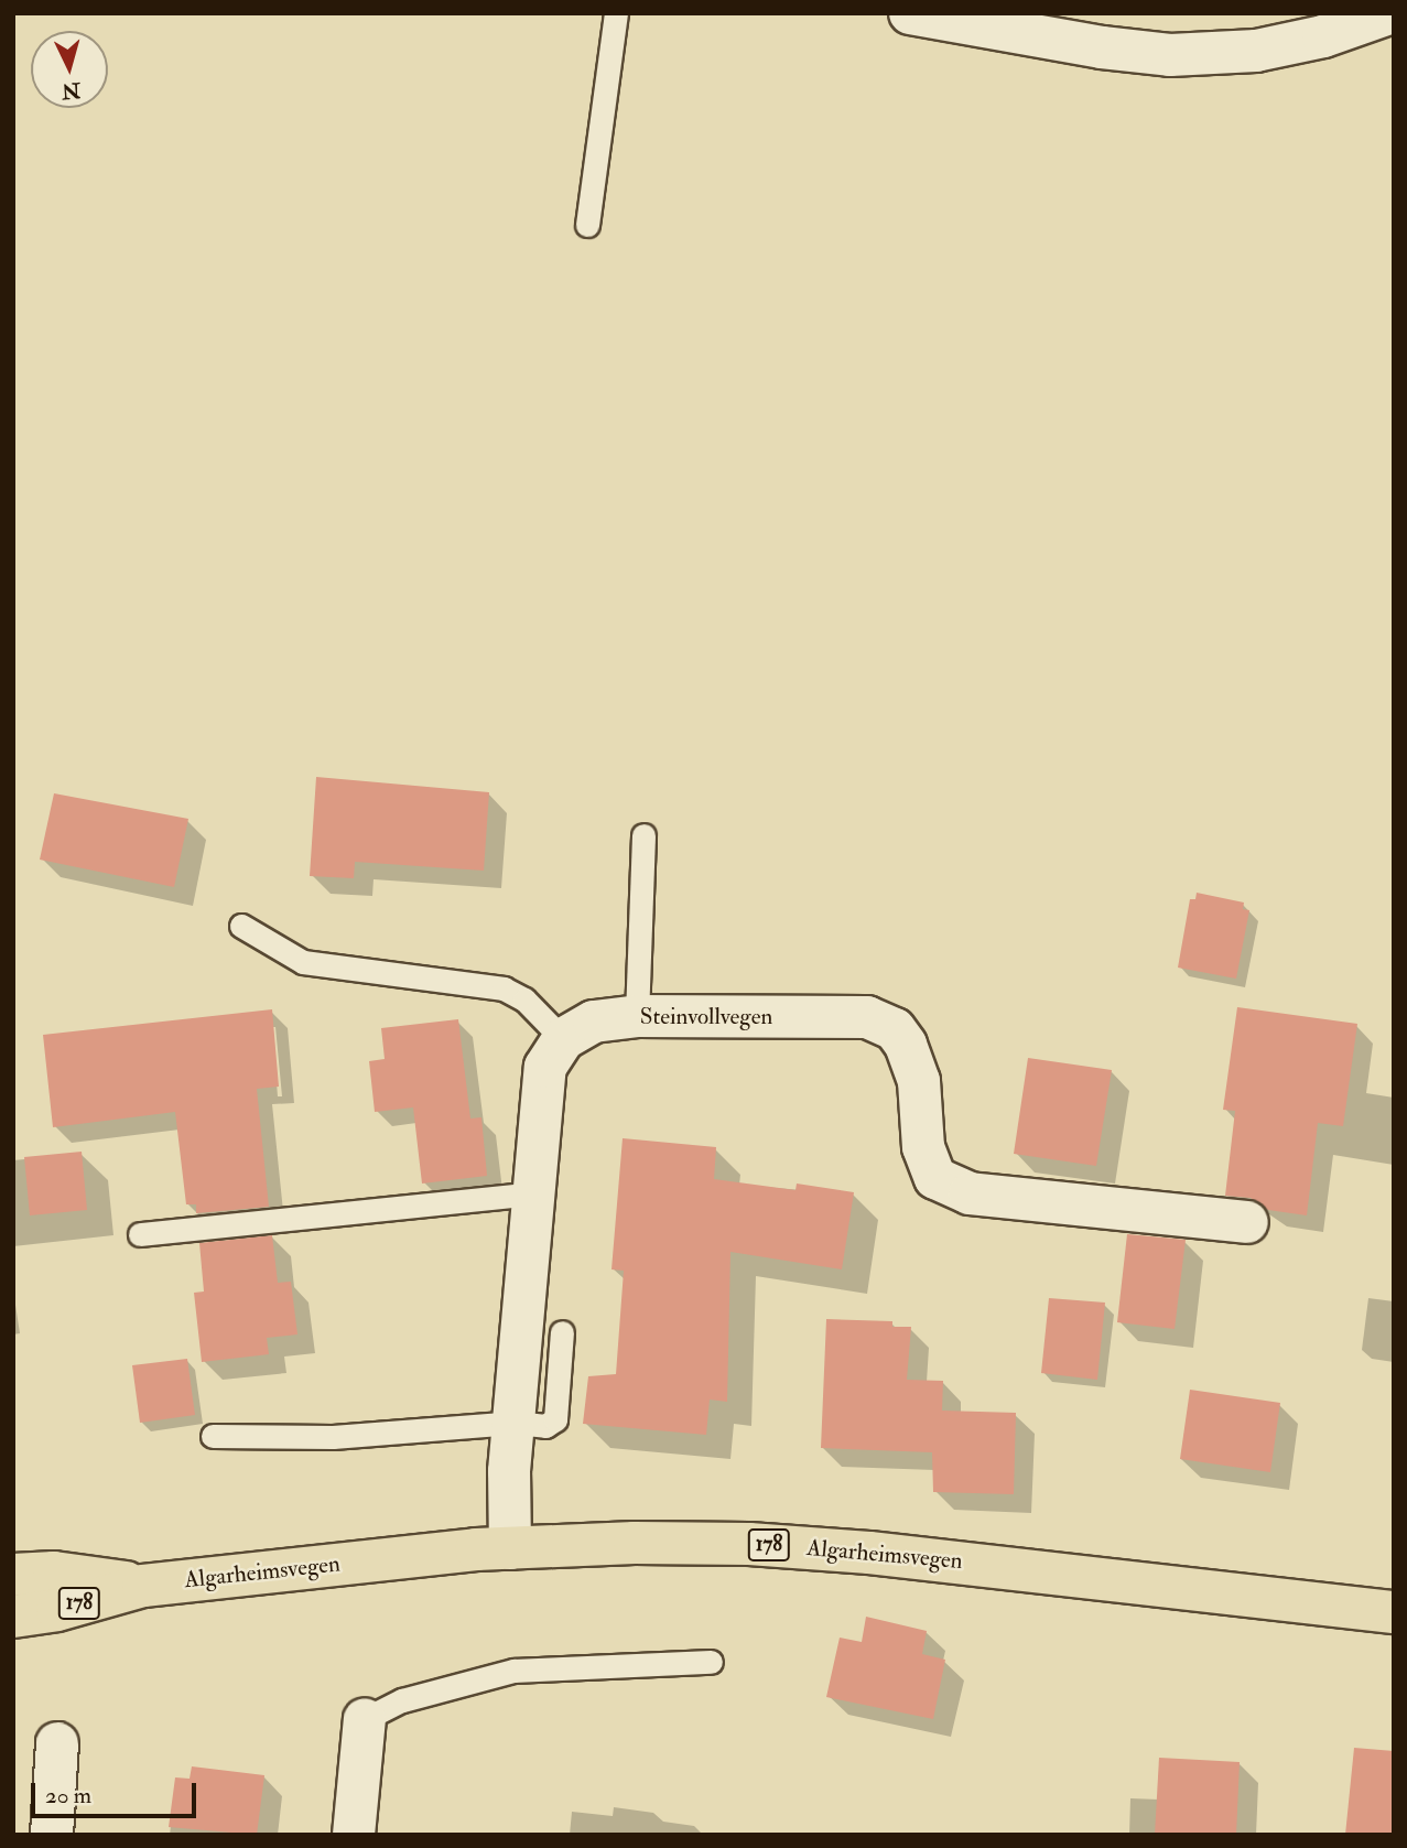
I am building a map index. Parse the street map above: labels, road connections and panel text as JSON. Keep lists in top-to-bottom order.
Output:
{
  "streets": {
    "main road": ["178", "Algarheimsvegen"],
    "street": ["Steinvollvegen"]
  },
  "scale_bar": "20 m",
  "north": "bottom"
}
